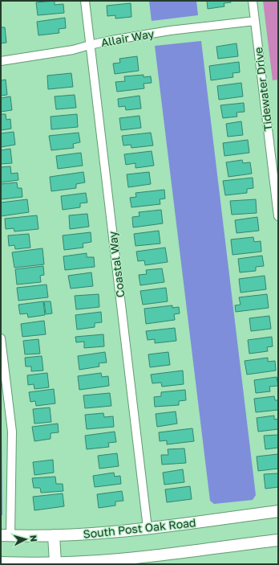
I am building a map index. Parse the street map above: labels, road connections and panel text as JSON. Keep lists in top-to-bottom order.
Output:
{
  "streets": {
    "main road": ["South Post Oak Road"],
    "street": ["Allair Way", "Tidewater Drive", "Coastal Way"]
  },
  "crossings": [
    ["Allair Way", "Tidewater Drive"],
    ["Allair Way", "Coastal Way"],
    ["Coastal Way", "South Post Oak Road"]
  ],
  "north": "right"
}
